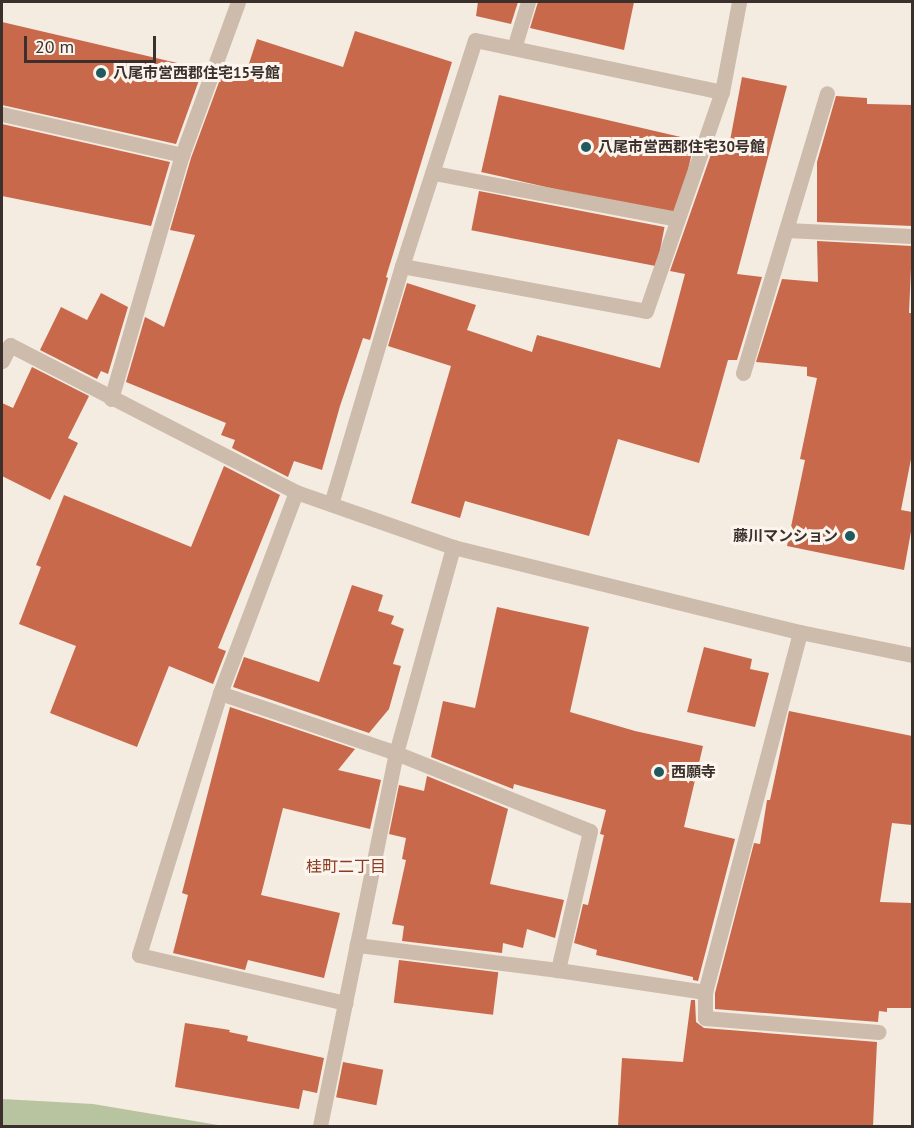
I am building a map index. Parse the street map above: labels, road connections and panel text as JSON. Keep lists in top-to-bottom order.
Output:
{
  "districts": ["桂町二丁目"],
  "places": [
    "八尾市営西郡住宅15号館",
    "八尾市営西郡住宅30号館",
    "藤川マンション",
    "西願寺"
  ],
  "scale_bar": "20 m"
}
